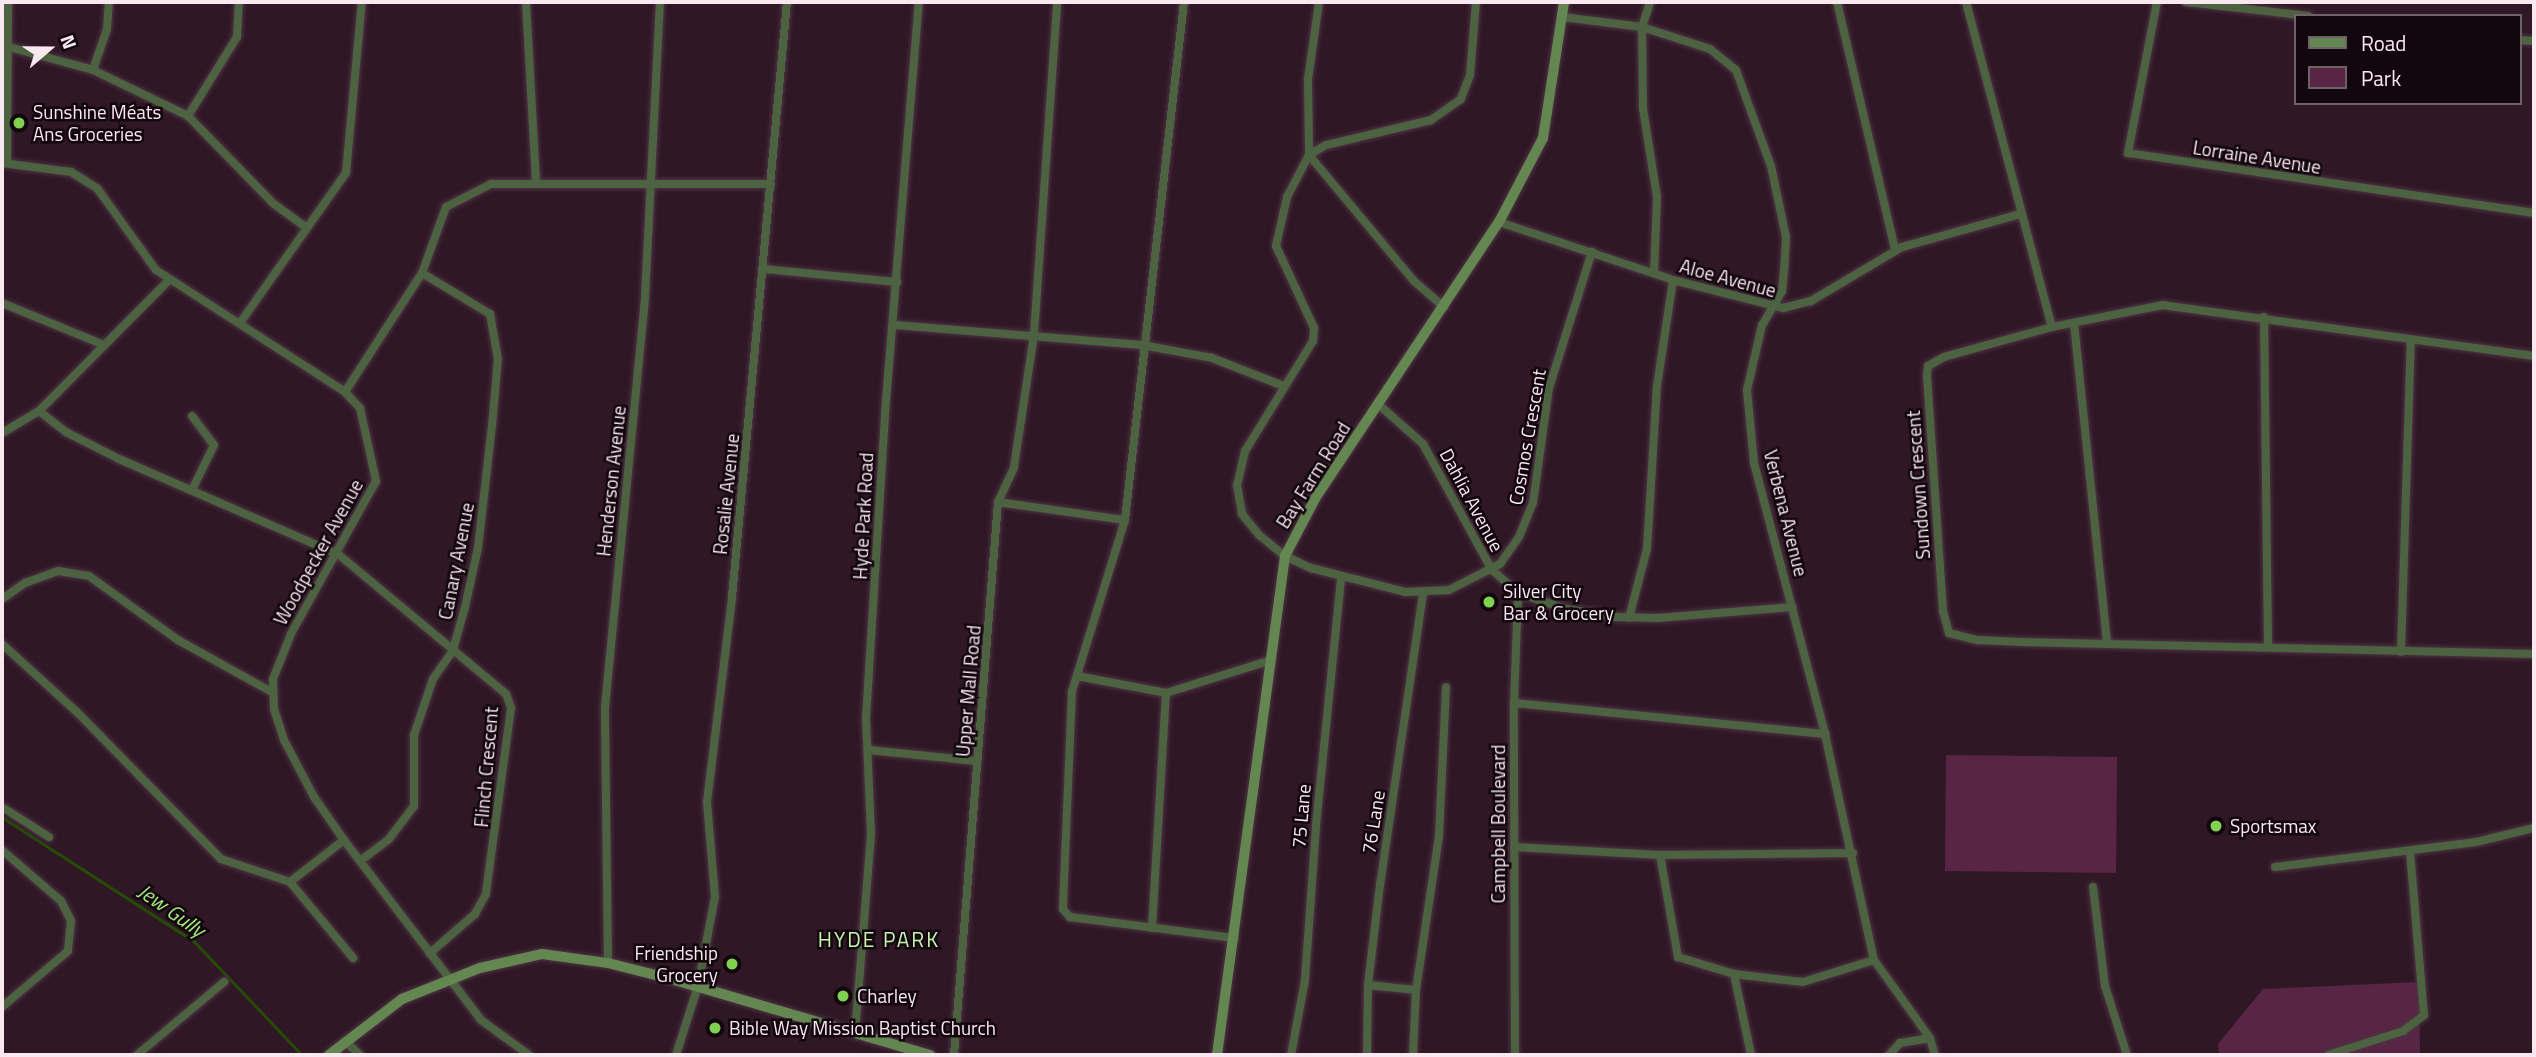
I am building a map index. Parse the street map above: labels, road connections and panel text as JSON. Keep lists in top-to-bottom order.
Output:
{
  "streets": {
    "street": [
      "Lorraine Avenue",
      "Aloe Avenue",
      "Cosmos Crescent",
      "Bay Farm Road",
      "Henderson Avenue",
      "Sundown Crescent",
      "Rosalie Avenue",
      "Dahlia Avenue",
      "Verbena Avenue",
      "Hyde Park Road",
      "Woodpecker Avenue",
      "Canary Avenue",
      "Upper Mall Road",
      "Flinch Crescent",
      "75 Lane",
      "76 Lane",
      "Campbell Boulevard"
    ]
  },
  "crossings": [
    ["Aloe Avenue", "Cosmos Crescent"],
    ["Aloe Avenue", "Bay Farm Road"],
    ["Aloe Avenue", "Verbena Avenue"],
    ["Cosmos Crescent", "Bay Farm Road"],
    ["Cosmos Crescent", "Dahlia Avenue"],
    ["Cosmos Crescent", "75 Lane"],
    ["Cosmos Crescent", "76 Lane"],
    ["Bay Farm Road", "Dahlia Avenue"],
    ["Bay Farm Road", "Verbena Avenue"],
    ["Dahlia Avenue", "Verbena Avenue"],
    ["Dahlia Avenue", "Campbell Boulevard"],
    ["Woodpecker Avenue", "Flinch Crescent"],
    ["Canary Avenue", "Flinch Crescent"]
  ],
  "districts": ["HYDE PARK"],
  "water": ["Jew Gully"],
  "places": [
    "Sunshine Méats Ans Groceries",
    "Silver City Bar & Grocery",
    "Sportsmax",
    "Friendship Grocery",
    "Charley",
    "Bible Way Mission Baptist Church"
  ],
  "legend": ["Road", "Park"],
  "north": "right"
}
